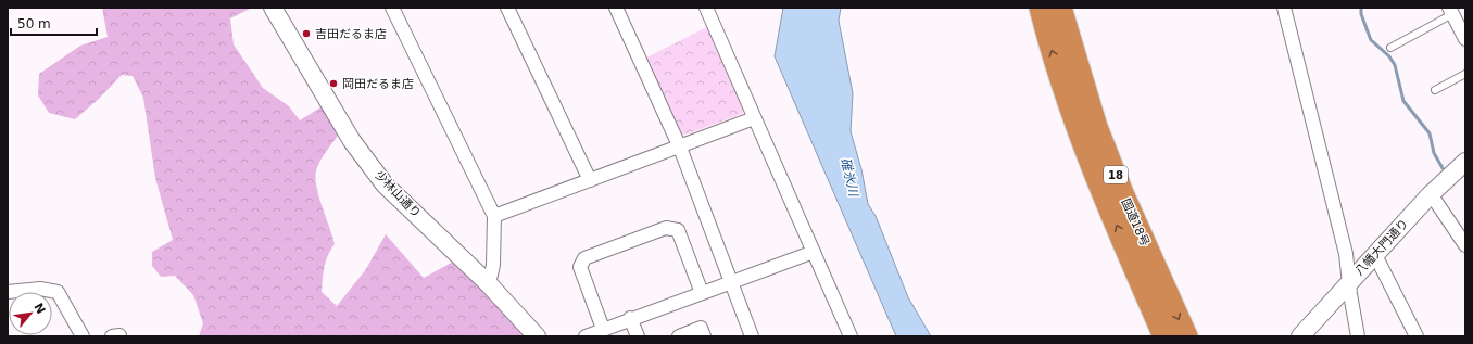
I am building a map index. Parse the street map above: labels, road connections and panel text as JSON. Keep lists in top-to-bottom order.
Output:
{
  "streets": {
    "highway": ["18", "国道18号"],
    "street": ["少林山通り", "八幡大門通り"]
  },
  "water": ["碓氷川"],
  "places": ["吉田だるま店", "岡田だるま店"],
  "scale_bar": "50 m",
  "north": "top right"
}
